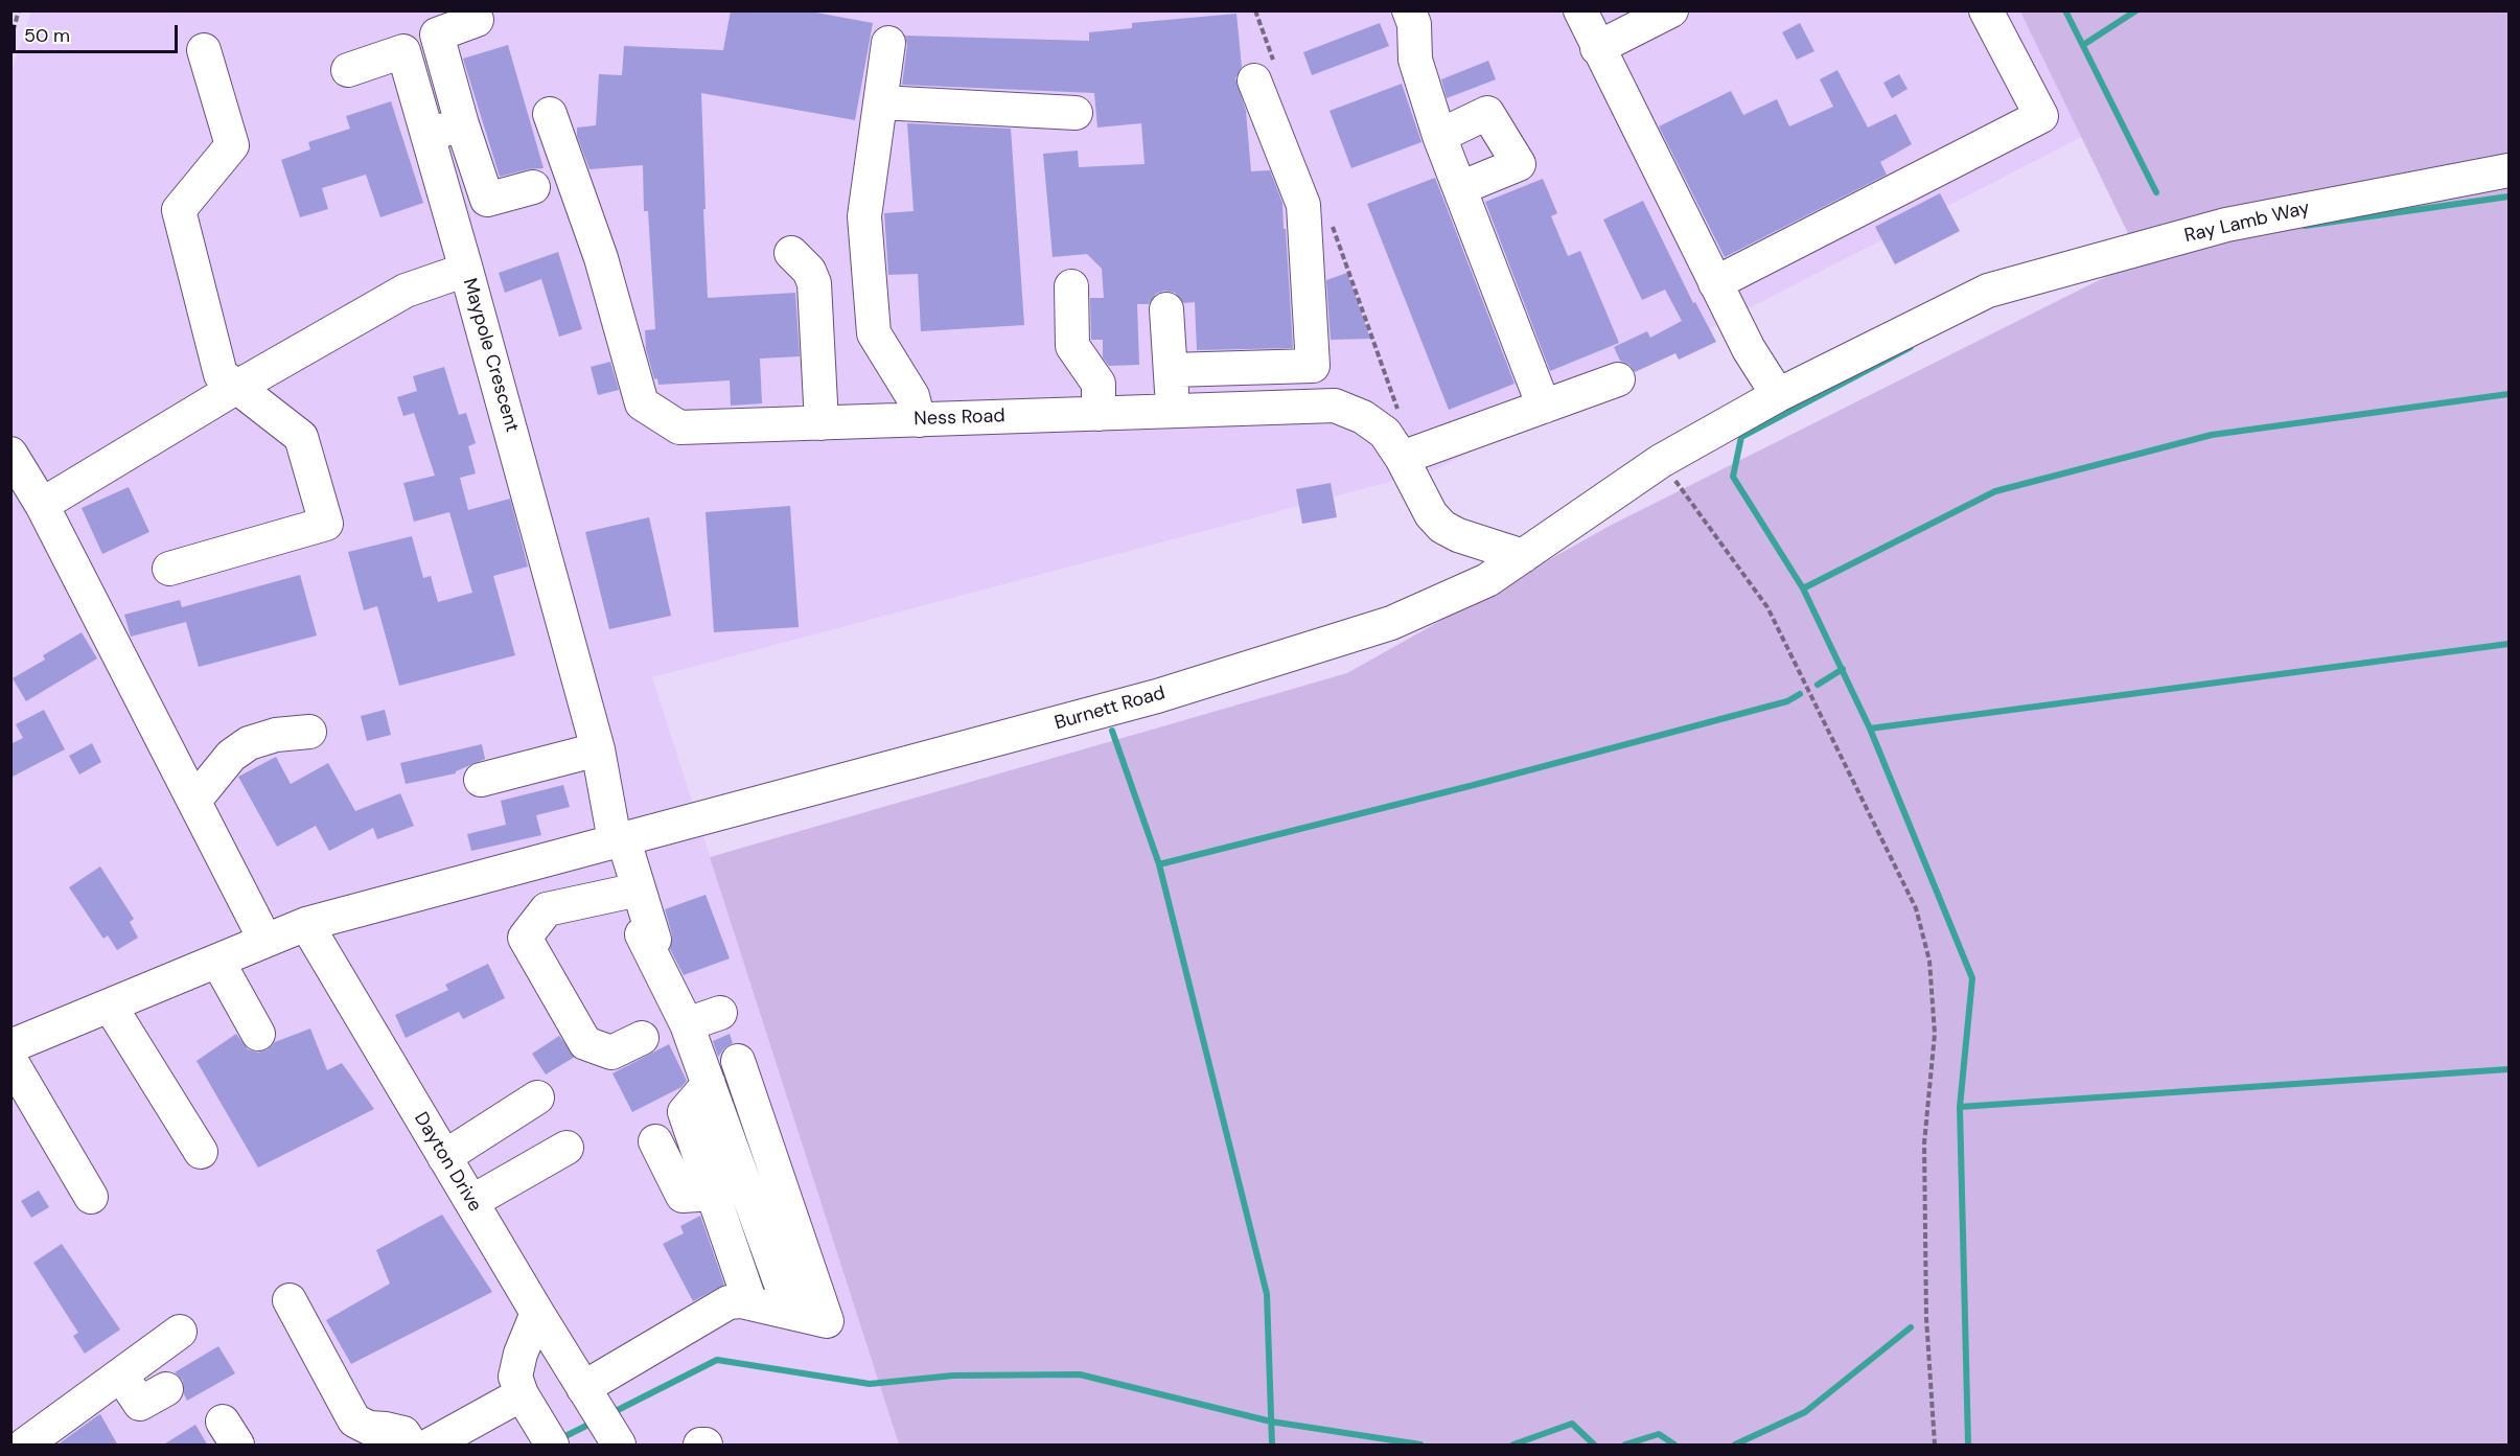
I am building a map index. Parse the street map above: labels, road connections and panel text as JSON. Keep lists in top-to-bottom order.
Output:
{
  "streets": {
    "street": [
      "Ray Lamb Way",
      "Maypole Crescent",
      "Ness Road",
      "Burnett Road",
      "Dayton Drive"
    ]
  },
  "crossings": [
    ["Ray Lamb Way", "Burnett Road"],
    ["Maypole Crescent", "Burnett Road"],
    ["Ness Road", "Burnett Road"],
    ["Burnett Road", "Dayton Drive"]
  ],
  "scale_bar": "50 m"
}
